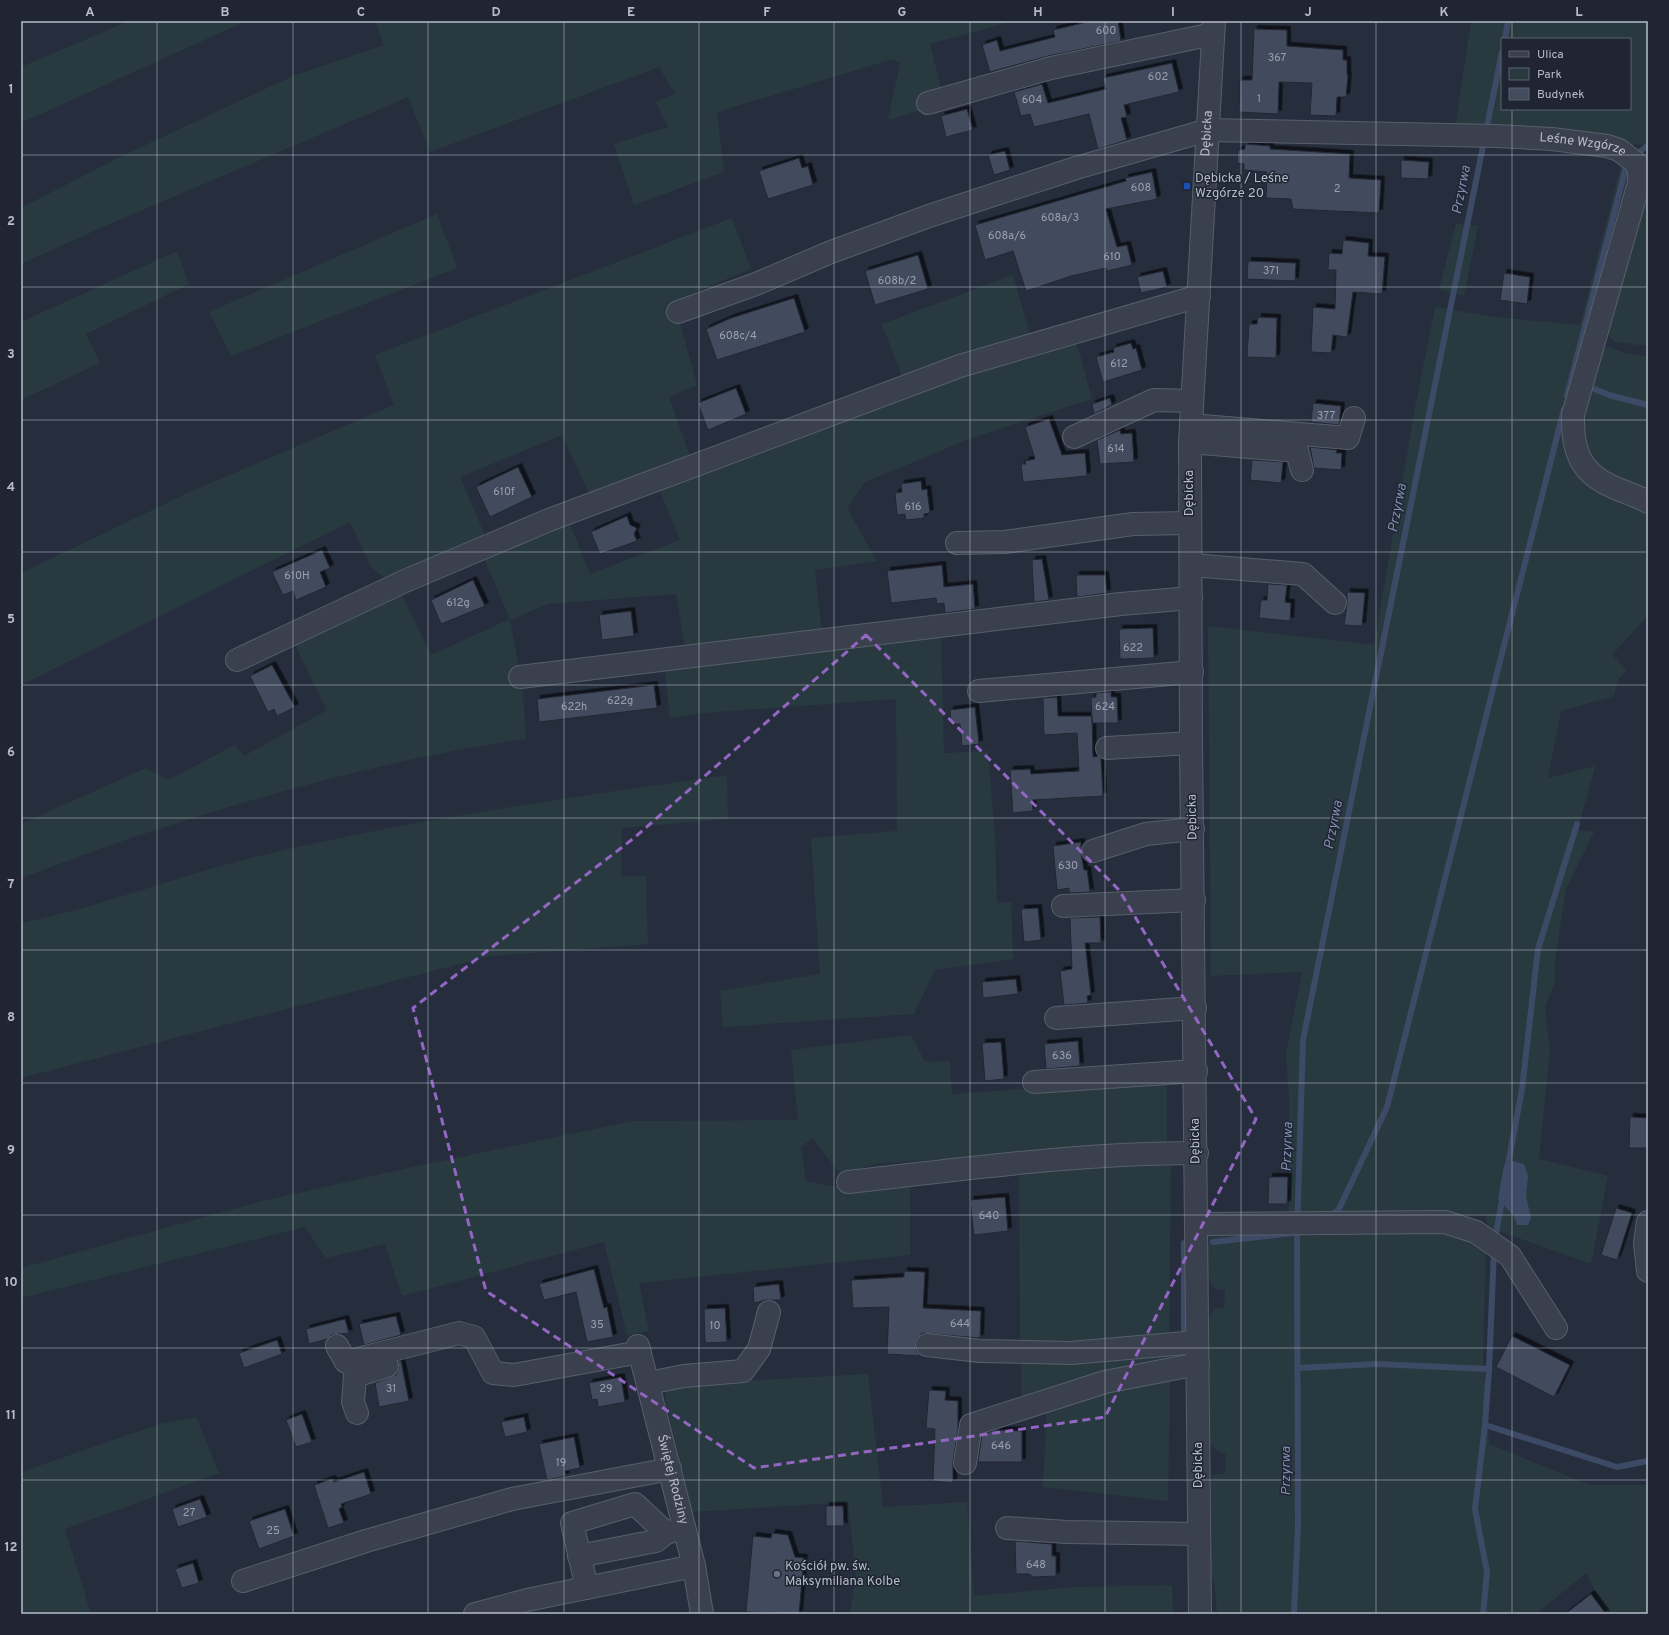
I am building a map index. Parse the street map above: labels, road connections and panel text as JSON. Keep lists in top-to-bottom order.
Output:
{
  "streets": {
    "street": ["Dębicka", "Leśne Wzgórze", "Świętej Rodziny"]
  },
  "crossings": [
    ["Dębicka", "Leśne Wzgórze"]
  ],
  "water": ["Przyrwa"],
  "places": {
    "transit": ["Dębicka / Leśne Wzgórze 20"],
    "other": ["Kościół pw. św. Maksymiliana Kolbe"]
  },
  "house_numbers": [
    "600",
    "367",
    "602",
    "1",
    "604",
    "608",
    "2",
    "608a/3",
    "608a/6",
    "610",
    "371",
    "608b/2",
    "608c/4",
    "612",
    "377",
    "614",
    "610f",
    "616",
    "610H",
    "612g",
    "622",
    "622g",
    "622h",
    "624",
    "630",
    "636",
    "640",
    "644",
    "35",
    "10",
    "31",
    "29",
    "646",
    "19",
    "27",
    "25",
    "648"
  ],
  "legend": ["Ulica", "Park", "Budynek"],
  "grid": {
    "columns": [
      "A",
      "B",
      "C",
      "D",
      "E",
      "F",
      "G",
      "H",
      "I",
      "J",
      "K",
      "L"
    ],
    "rows": [
      "1",
      "2",
      "3",
      "4",
      "5",
      "6",
      "7",
      "8",
      "9",
      "10",
      "11",
      "12"
    ]
  }
}
